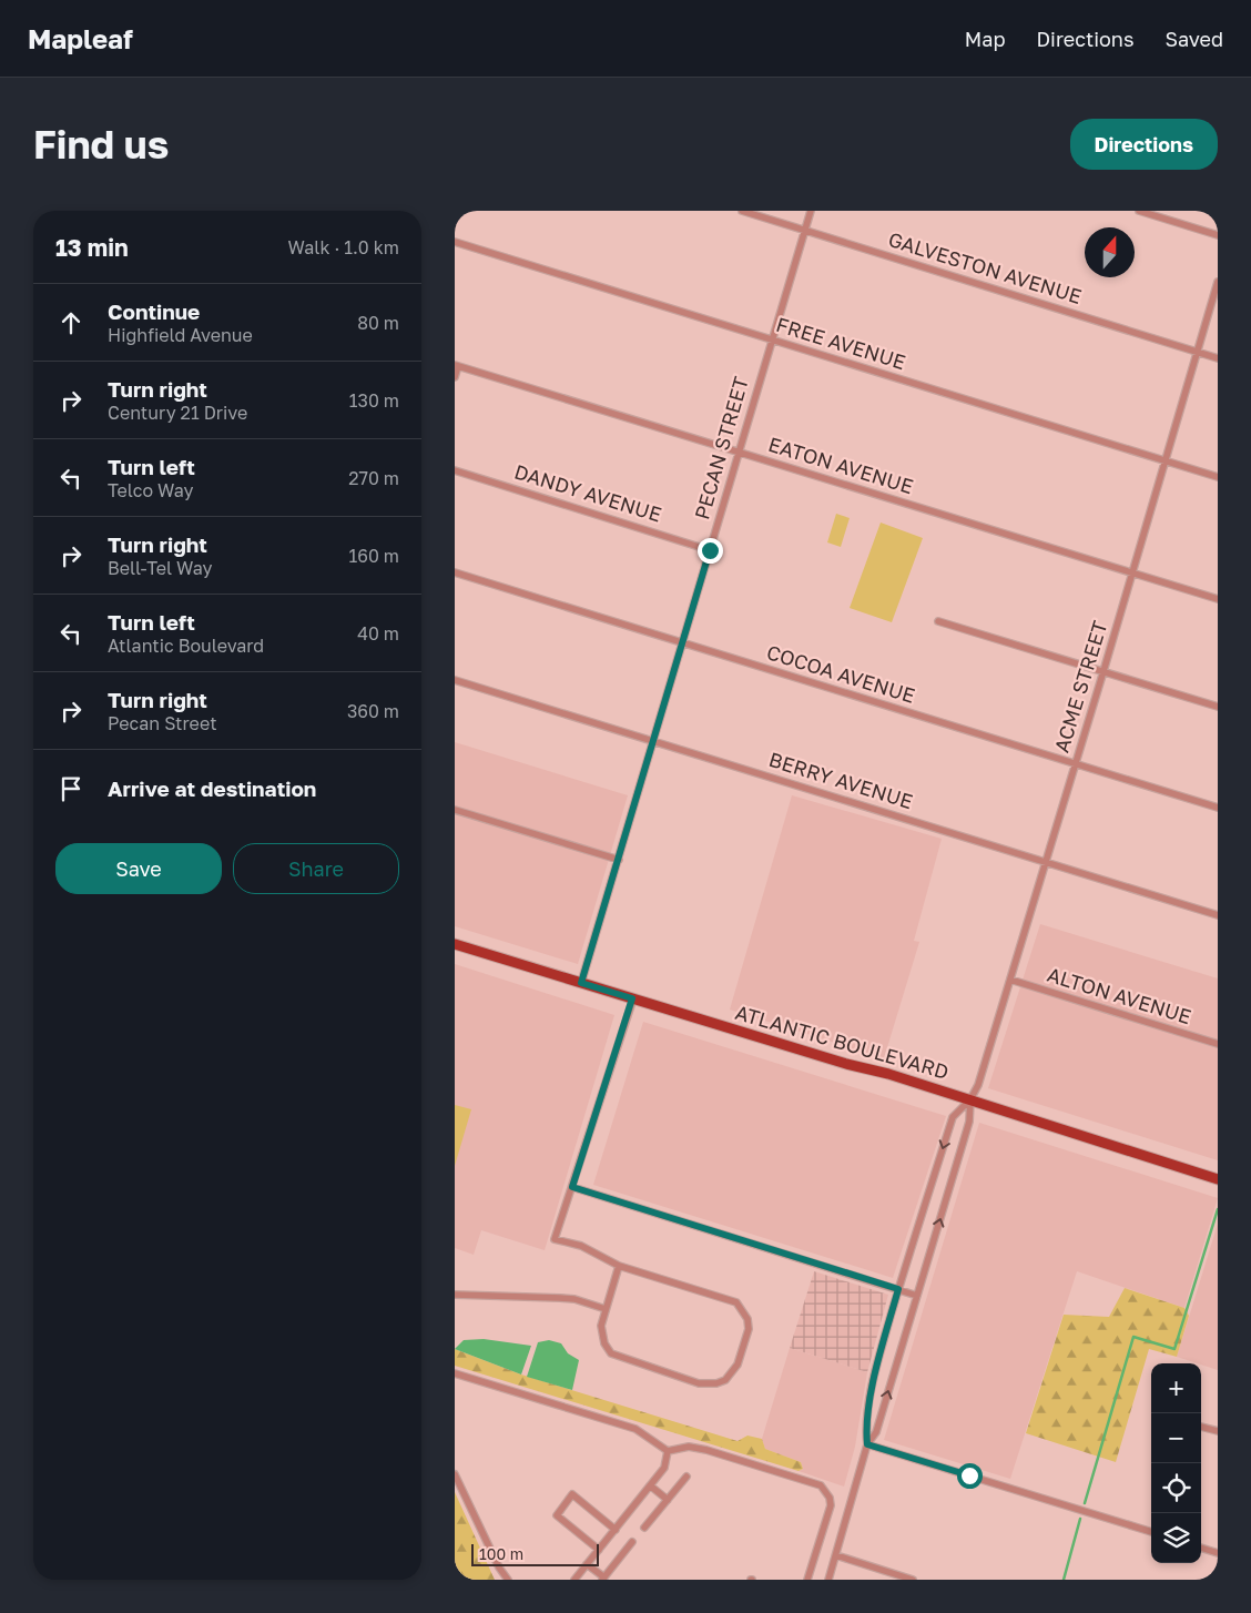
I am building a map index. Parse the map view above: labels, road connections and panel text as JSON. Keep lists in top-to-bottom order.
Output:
{
  "streets": {
    "main road": ["ATLANTIC BOULEVARD"],
    "street": [
      "GALVESTON AVENUE",
      "FREE AVENUE",
      "PECAN STREET",
      "EATON AVENUE",
      "DANDY AVENUE",
      "COCOA AVENUE",
      "ACME STREET",
      "BERRY AVENUE",
      "ALTON AVENUE"
    ]
  },
  "crossings": [
    ["GALVESTON AVENUE", "PECAN STREET"],
    ["GALVESTON AVENUE", "ACME STREET"],
    ["FREE AVENUE", "PECAN STREET"],
    ["FREE AVENUE", "ACME STREET"],
    ["PECAN STREET", "EATON AVENUE"],
    ["PECAN STREET", "DANDY AVENUE"],
    ["PECAN STREET", "COCOA AVENUE"],
    ["PECAN STREET", "BERRY AVENUE"],
    ["PECAN STREET", "ATLANTIC BOULEVARD"],
    ["EATON AVENUE", "ACME STREET"],
    ["COCOA AVENUE", "ACME STREET"],
    ["ACME STREET", "BERRY AVENUE"],
    ["ACME STREET", "ALTON AVENUE"],
    ["ACME STREET", "ATLANTIC BOULEVARD"]
  ],
  "scale_bar": "100 m",
  "north": "top",
  "page": {
    "header": "Mapleaf",
    "nav": ["Map", "Directions", "Saved"],
    "buttons": [
      "Directions",
      ["Save", "Share"]
    ],
    "title": "Find us",
    "heading": ["13 min", "Walk · 1.0 km"],
    "list": [
      ["Continue", "Highfield Avenue", "80 m"],
      ["Turn right", "Century 21 Drive", "130 m"],
      ["Turn left", "Telco Way", "270 m"],
      ["Turn right", "Bell-Tel Way", "160 m"],
      ["Turn left", "Atlantic Boulevard", "40 m"],
      ["Turn right", "Pecan Street", "360 m"],
      "Arrive at destination"
    ],
    "map_buttons": ["+", "−"],
    "scale": "100 m"
  }
}
